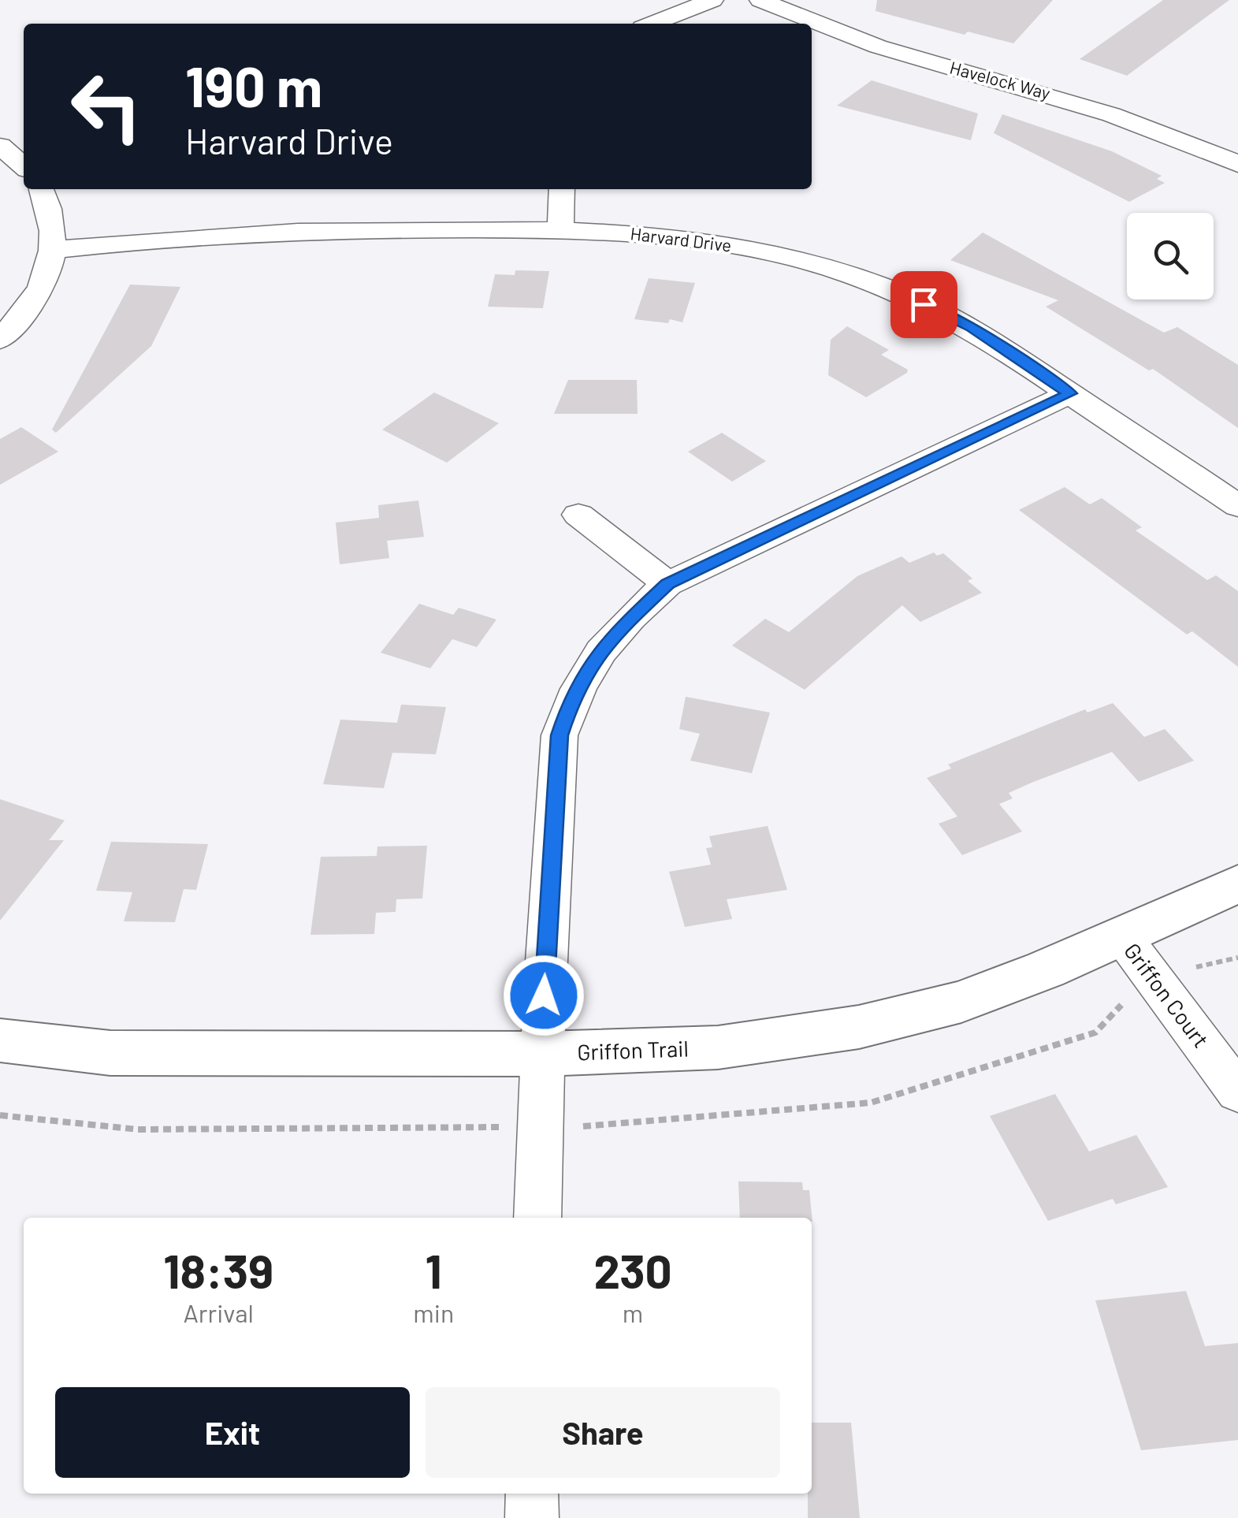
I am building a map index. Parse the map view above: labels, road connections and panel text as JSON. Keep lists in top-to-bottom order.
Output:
{
  "streets": {
    "street": [
      "Havelock Way",
      "Harvard Drive",
      "Griffon Court",
      "Griffon Trail"
    ]
  },
  "crossings": [
    ["Griffon Court", "Griffon Trail"]
  ],
  "page": {
    "turn": ["190 m", "Harvard Drive"],
    "eta": [
      "18:39",
      "Arrival",
      "1",
      "min",
      "230",
      "m"
    ],
    "buttons": ["Exit", "Share"]
  }
}
